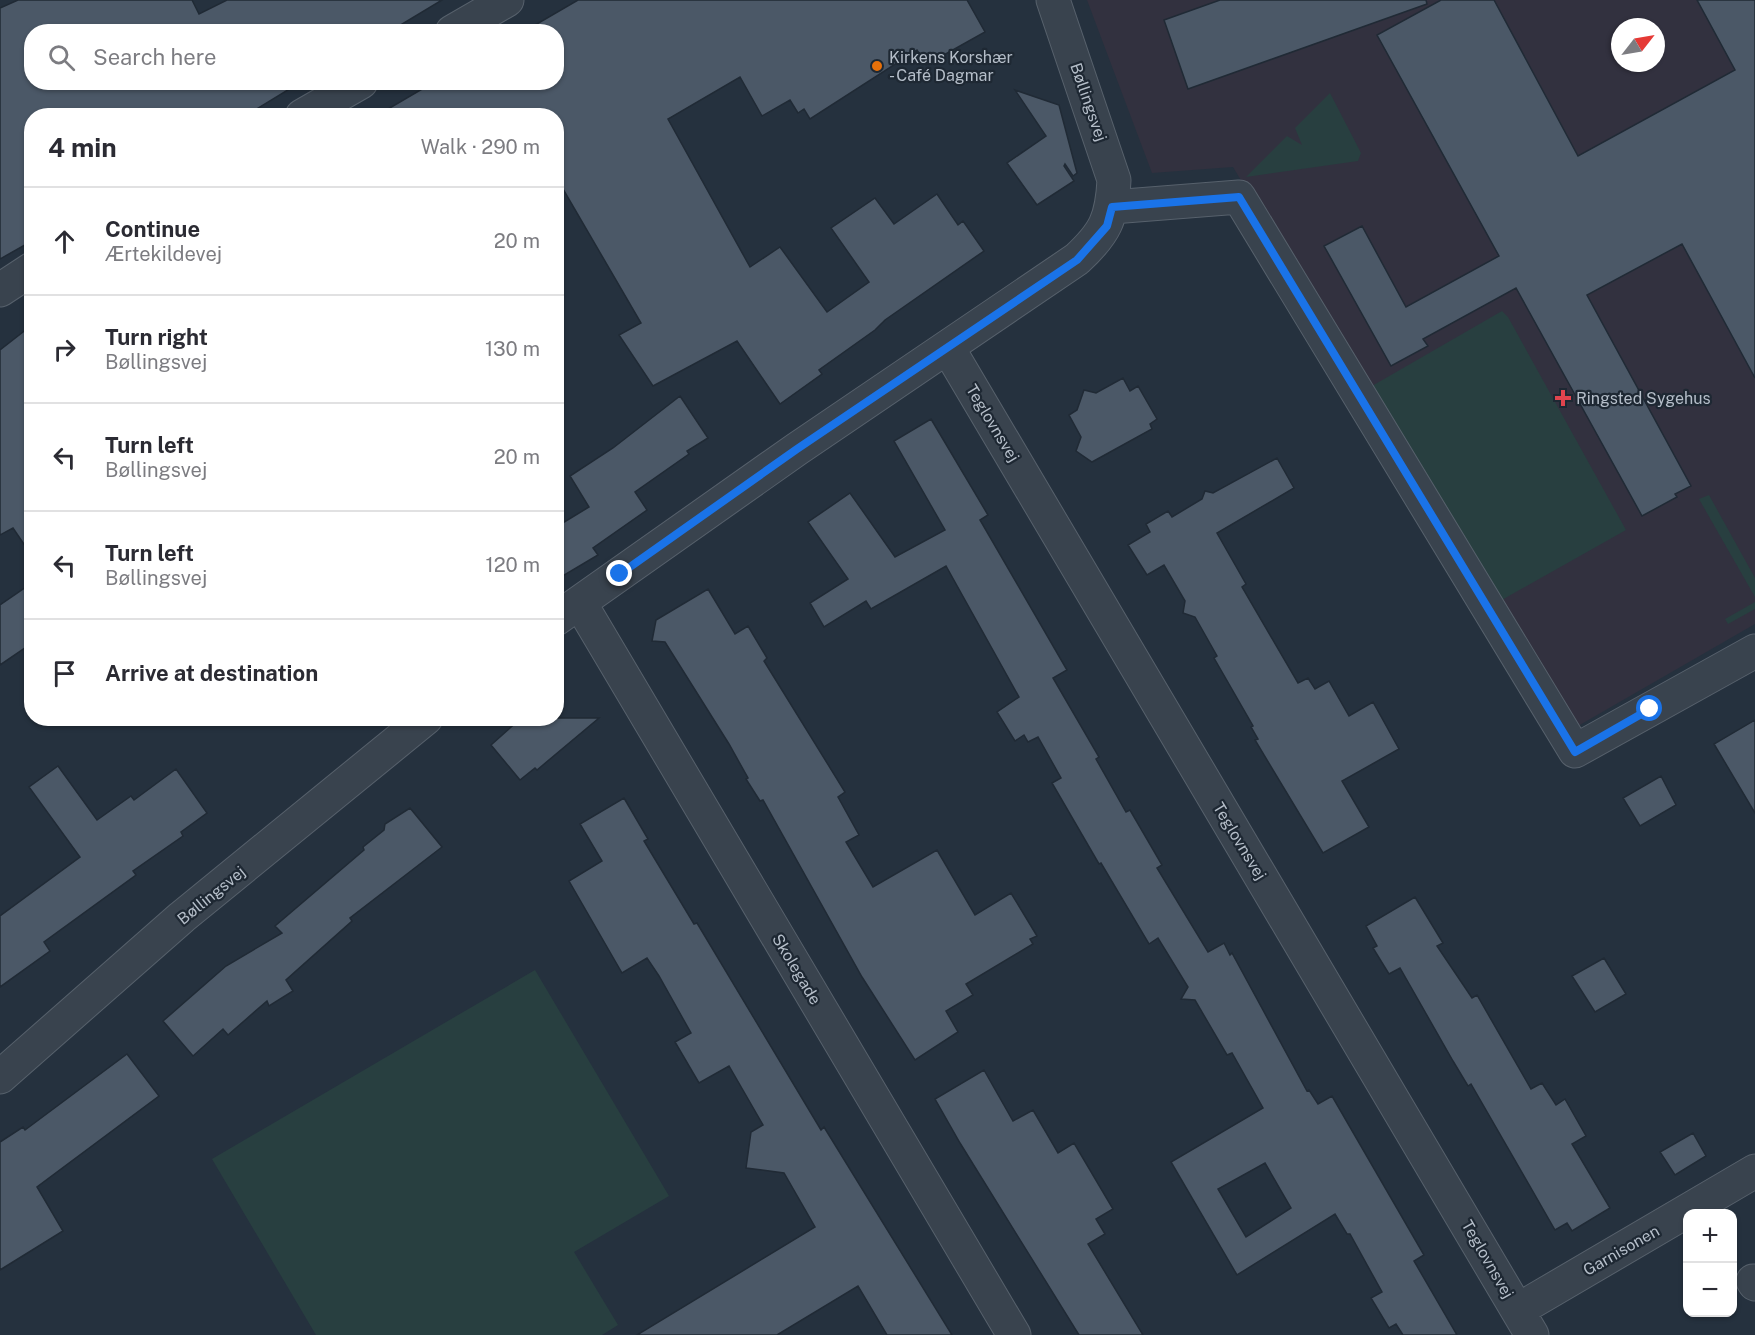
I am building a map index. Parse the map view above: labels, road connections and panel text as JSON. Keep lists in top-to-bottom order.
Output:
{
  "streets": {
    "street": [
      "Bøllingsvej",
      "Teglovnsvej",
      "Skolegade",
      "Garnisonen"
    ]
  },
  "crossings": [
    ["Bøllingsvej", "Teglovnsvej"],
    ["Bøllingsvej", "Skolegade"],
    ["Teglovnsvej", "Garnisonen"]
  ],
  "places": {
    "other": ["Kirkens Korshær - Café Dagmar"],
    "health": ["Ringsted Sygehus"]
  },
  "north": "top right",
  "page": {
    "search": "Search here",
    "heading": ["4 min", "Walk · 290 m"],
    "list": [
      ["Continue", "Ærtekildevej", "20 m"],
      ["Turn right", "Bøllingsvej", "130 m"],
      ["Turn left", "Bøllingsvej", "20 m"],
      ["Turn left", "Bøllingsvej", "120 m"],
      "Arrive at destination"
    ],
    "map_buttons": ["+", "−"]
  }
}
